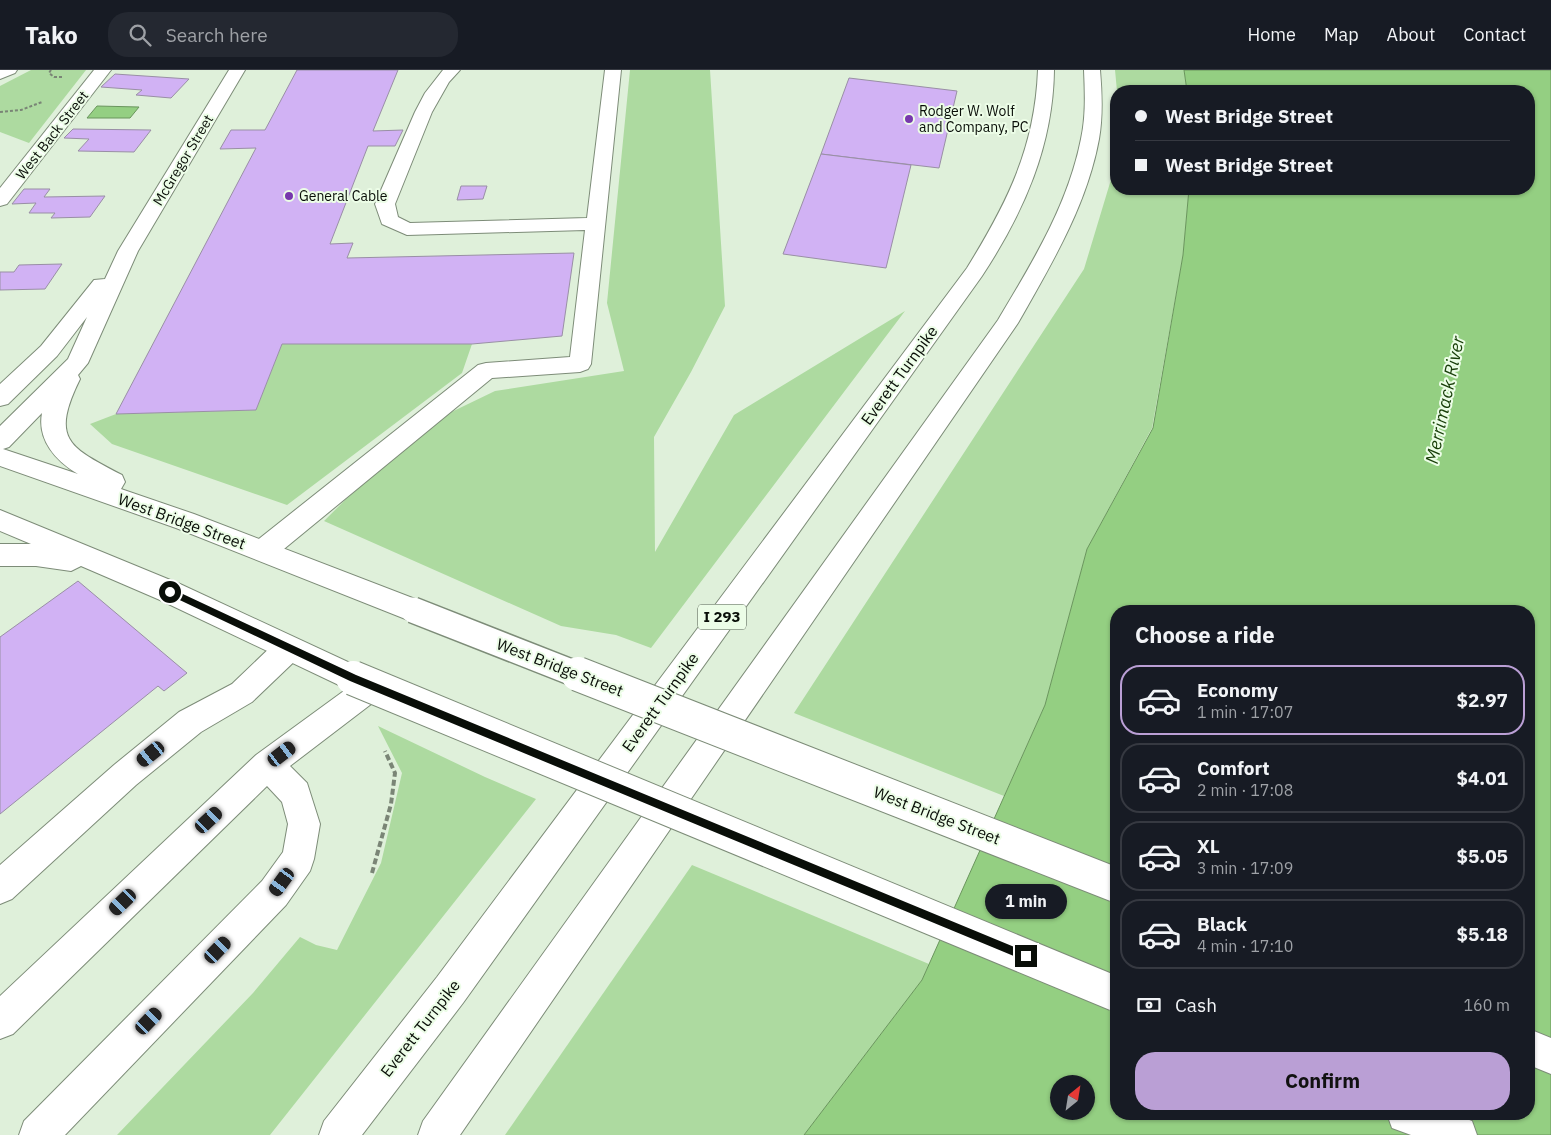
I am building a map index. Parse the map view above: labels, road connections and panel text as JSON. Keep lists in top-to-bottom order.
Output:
{
  "streets": {
    "main road": [
      "West Back Street",
      "McGregor Street",
      "Everett Turnpike",
      "West Bridge Street",
      "I 293"
    ]
  },
  "water": ["Merrimack River"],
  "places": ["Rodger W. Wolf and Company, PC", "General Cable"],
  "north": "top right",
  "page": {
    "header": "Tako",
    "search": "Search here",
    "nav": [
      "Home",
      "Map",
      "About",
      "Contact"
    ],
    "banner": ["West Bridge Street", "West Bridge Street"],
    "heading": "Choose a ride",
    "list": [
      {
        "name": "Economy",
        "note": "1 min · 17:07",
        "value": "$2.97"
      },
      {
        "name": "Comfort",
        "note": "2 min · 17:08",
        "value": "$4.01"
      },
      {
        "name": "XL",
        "note": "3 min · 17:09",
        "value": "$5.05"
      },
      {
        "name": "Black",
        "note": "4 min · 17:10",
        "value": "$5.18"
      }
    ],
    "bubble": "1 min",
    "pay": ["Cash", "160 m"],
    "buttons": "Confirm"
  }
}
